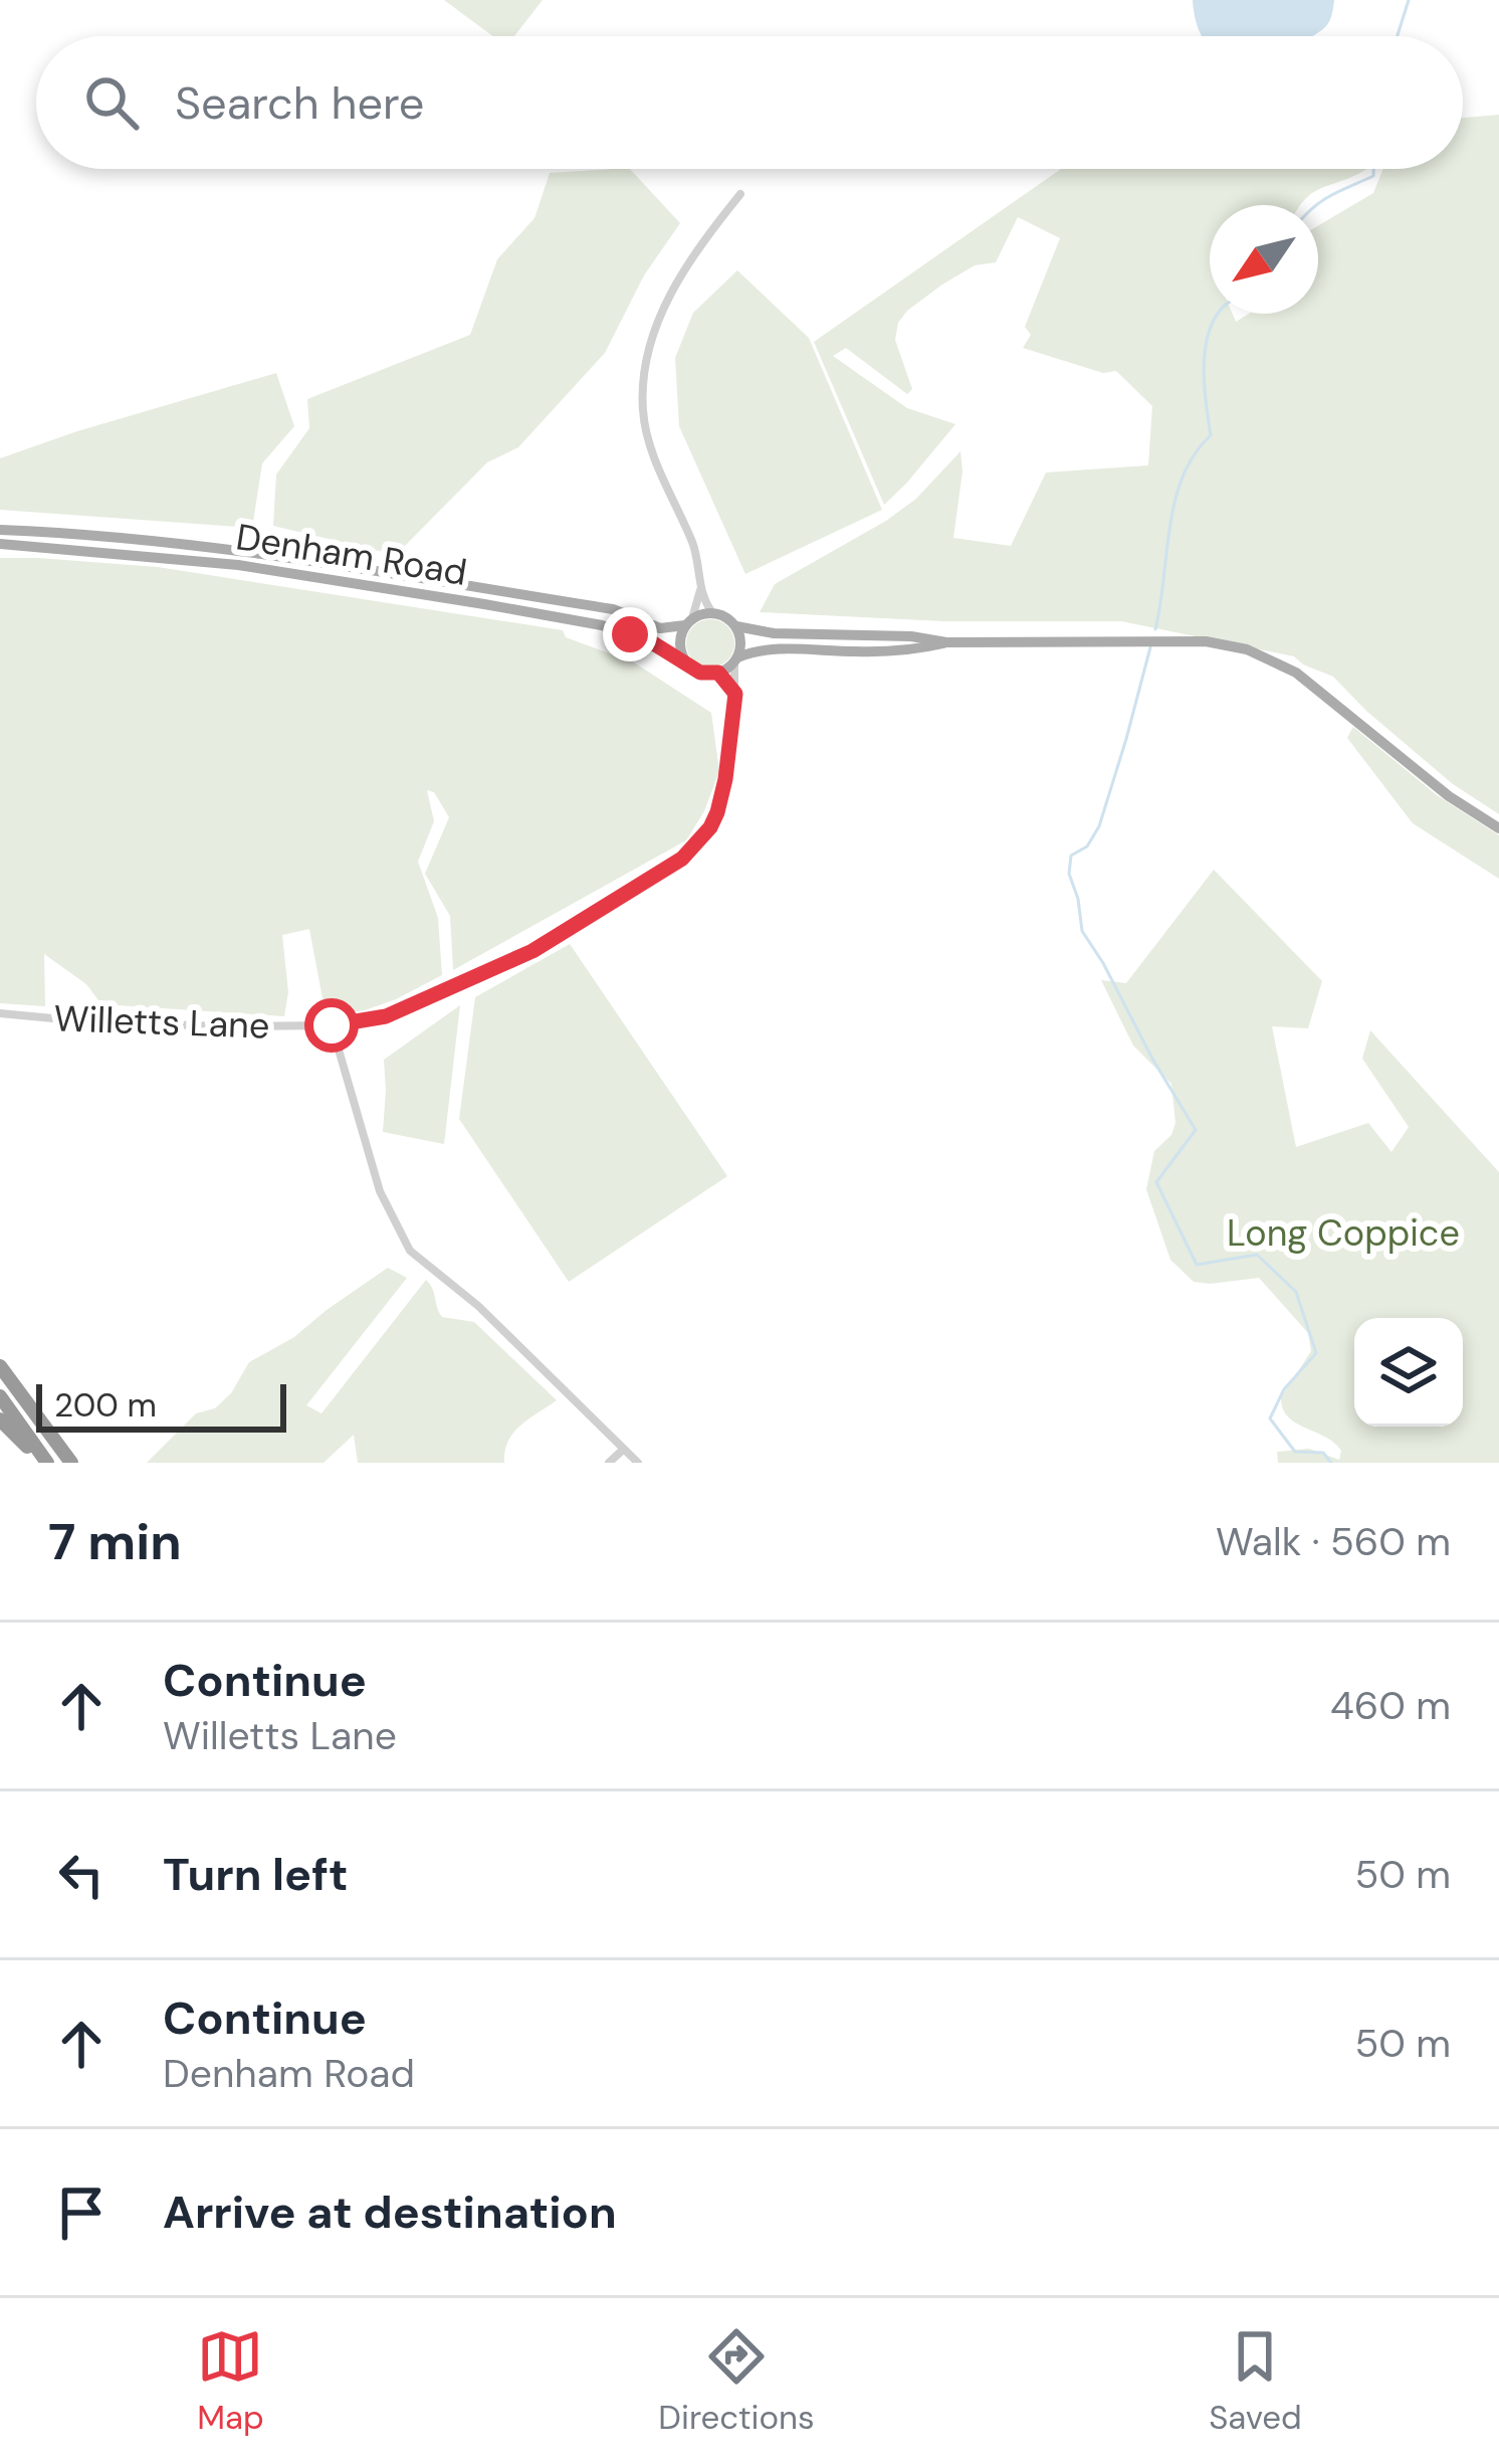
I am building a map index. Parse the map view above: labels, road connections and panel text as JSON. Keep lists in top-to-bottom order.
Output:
{
  "streets": {
    "main road": ["Denham Road"],
    "street": ["Willetts Lane"]
  },
  "crossings": [
    ["Denham Road", "Willetts Lane"]
  ],
  "parks": ["Long Coppice"],
  "scale_bar": "200 m",
  "north": "bottom left",
  "page": {
    "search": "Search here",
    "scale": "200 m",
    "heading": ["7 min", "Walk · 560 m"],
    "list": [
      ["Continue", "Willetts Lane", "460 m"],
      ["Turn left", "50 m"],
      ["Continue", "Denham Road", "50 m"],
      "Arrive at destination"
    ],
    "nav": ["Map", "Directions", "Saved"]
  }
}
